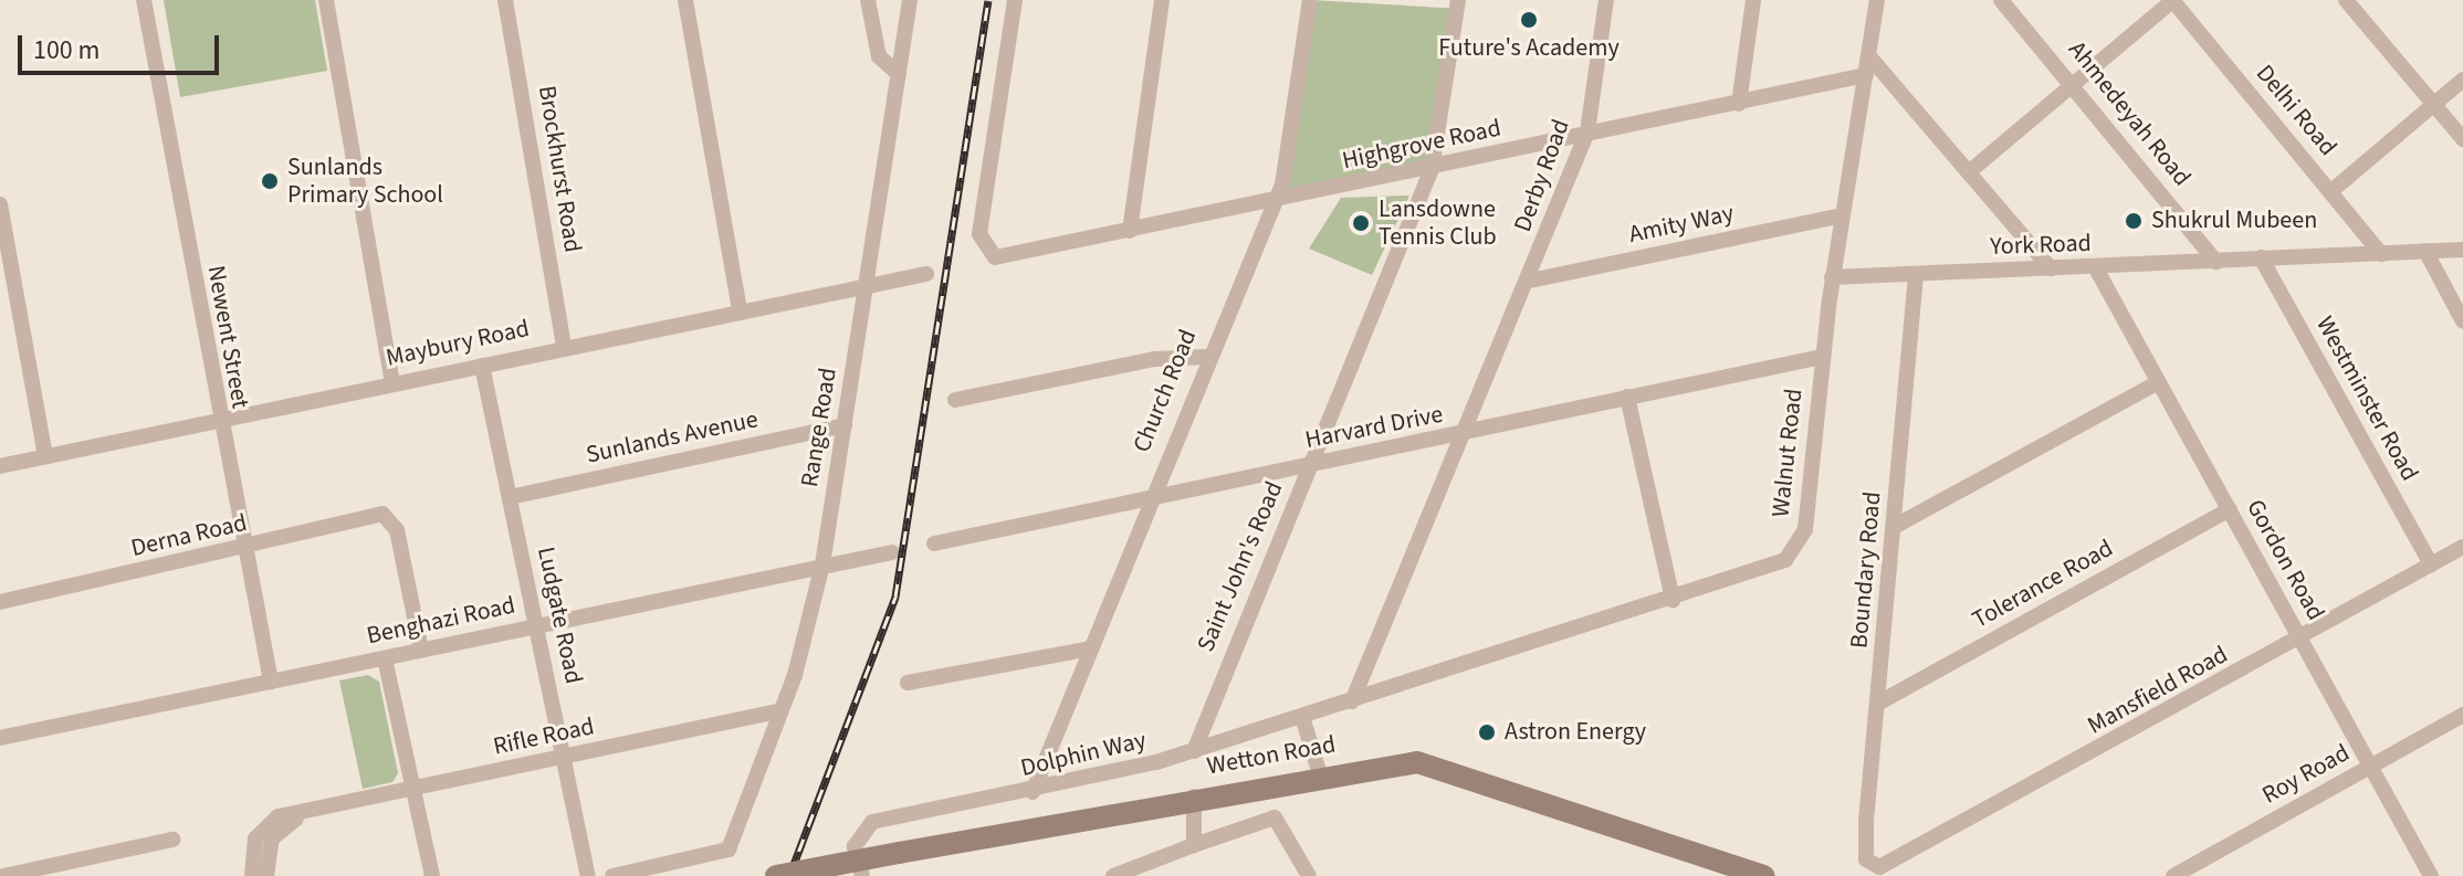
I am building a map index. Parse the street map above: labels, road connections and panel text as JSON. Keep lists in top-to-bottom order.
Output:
{
  "streets": {
    "main road": ["Wetton Road"],
    "street": [
      "Delhi Road",
      "Ahmedeyah Road",
      "Highgrove Road",
      "Brockhurst Road",
      "Derby Road",
      "Amity Way",
      "York Road",
      "Newent Street",
      "Maybury Road",
      "Church Road",
      "Westminster Road",
      "Range Road",
      "Harvard Drive",
      "Sunlands Avenue",
      "Walnut Road",
      "Derna Road",
      "Gordon Road",
      "Saint John's Road",
      "Boundary Road",
      "Tolerance Road",
      "Ludgate Road",
      "Benghazi Road",
      "Mansfield Road",
      "Rifle Road",
      "Dolphin Way",
      "Roy Road"
    ]
  },
  "crossings": [
    ["Delhi Road", "York Road"],
    ["Ahmedeyah Road", "York Road"],
    ["Highgrove Road", "Derby Road"],
    ["Highgrove Road", "Church Road"],
    ["Highgrove Road", "Walnut Road"],
    ["Highgrove Road", "Saint John's Road"],
    ["Brockhurst Road", "Maybury Road"],
    ["Derby Road", "Amity Way"],
    ["Derby Road", "Harvard Drive"],
    ["Derby Road", "Walnut Road"],
    ["Amity Way", "Walnut Road"],
    ["York Road", "Westminster Road"],
    ["York Road", "Walnut Road"],
    ["York Road", "Gordon Road"],
    ["York Road", "Boundary Road"],
    ["Newent Street", "Maybury Road"],
    ["Newent Street", "Derna Road"],
    ["Newent Street", "Benghazi Road"],
    ["Maybury Road", "Range Road"],
    ["Maybury Road", "Ludgate Road"],
    ["Church Road", "Harvard Drive"],
    ["Church Road", "Dolphin Way"],
    ["Westminster Road", "Mansfield Road"],
    ["Range Road", "Sunlands Avenue"],
    ["Range Road", "Benghazi Road"],
    ["Range Road", "Rifle Road"],
    ["Harvard Drive", "Walnut Road"],
    ["Harvard Drive", "Saint John's Road"],
    ["Sunlands Avenue", "Ludgate Road"],
    ["Walnut Road", "Dolphin Way"],
    ["Derna Road", "Benghazi Road"],
    ["Gordon Road", "Tolerance Road"],
    ["Gordon Road", "Mansfield Road"],
    ["Gordon Road", "Roy Road"],
    ["Saint John's Road", "Dolphin Way"],
    ["Boundary Road", "Tolerance Road"],
    ["Boundary Road", "Mansfield Road"],
    ["Ludgate Road", "Benghazi Road"],
    ["Ludgate Road", "Rifle Road"]
  ],
  "places": [
    "Future's Academy",
    "Sunlands Primary School",
    "Shukrul Mubeen",
    "Lansdowne Tennis Club",
    "Astron Energy"
  ],
  "scale_bar": "100 m"
}
